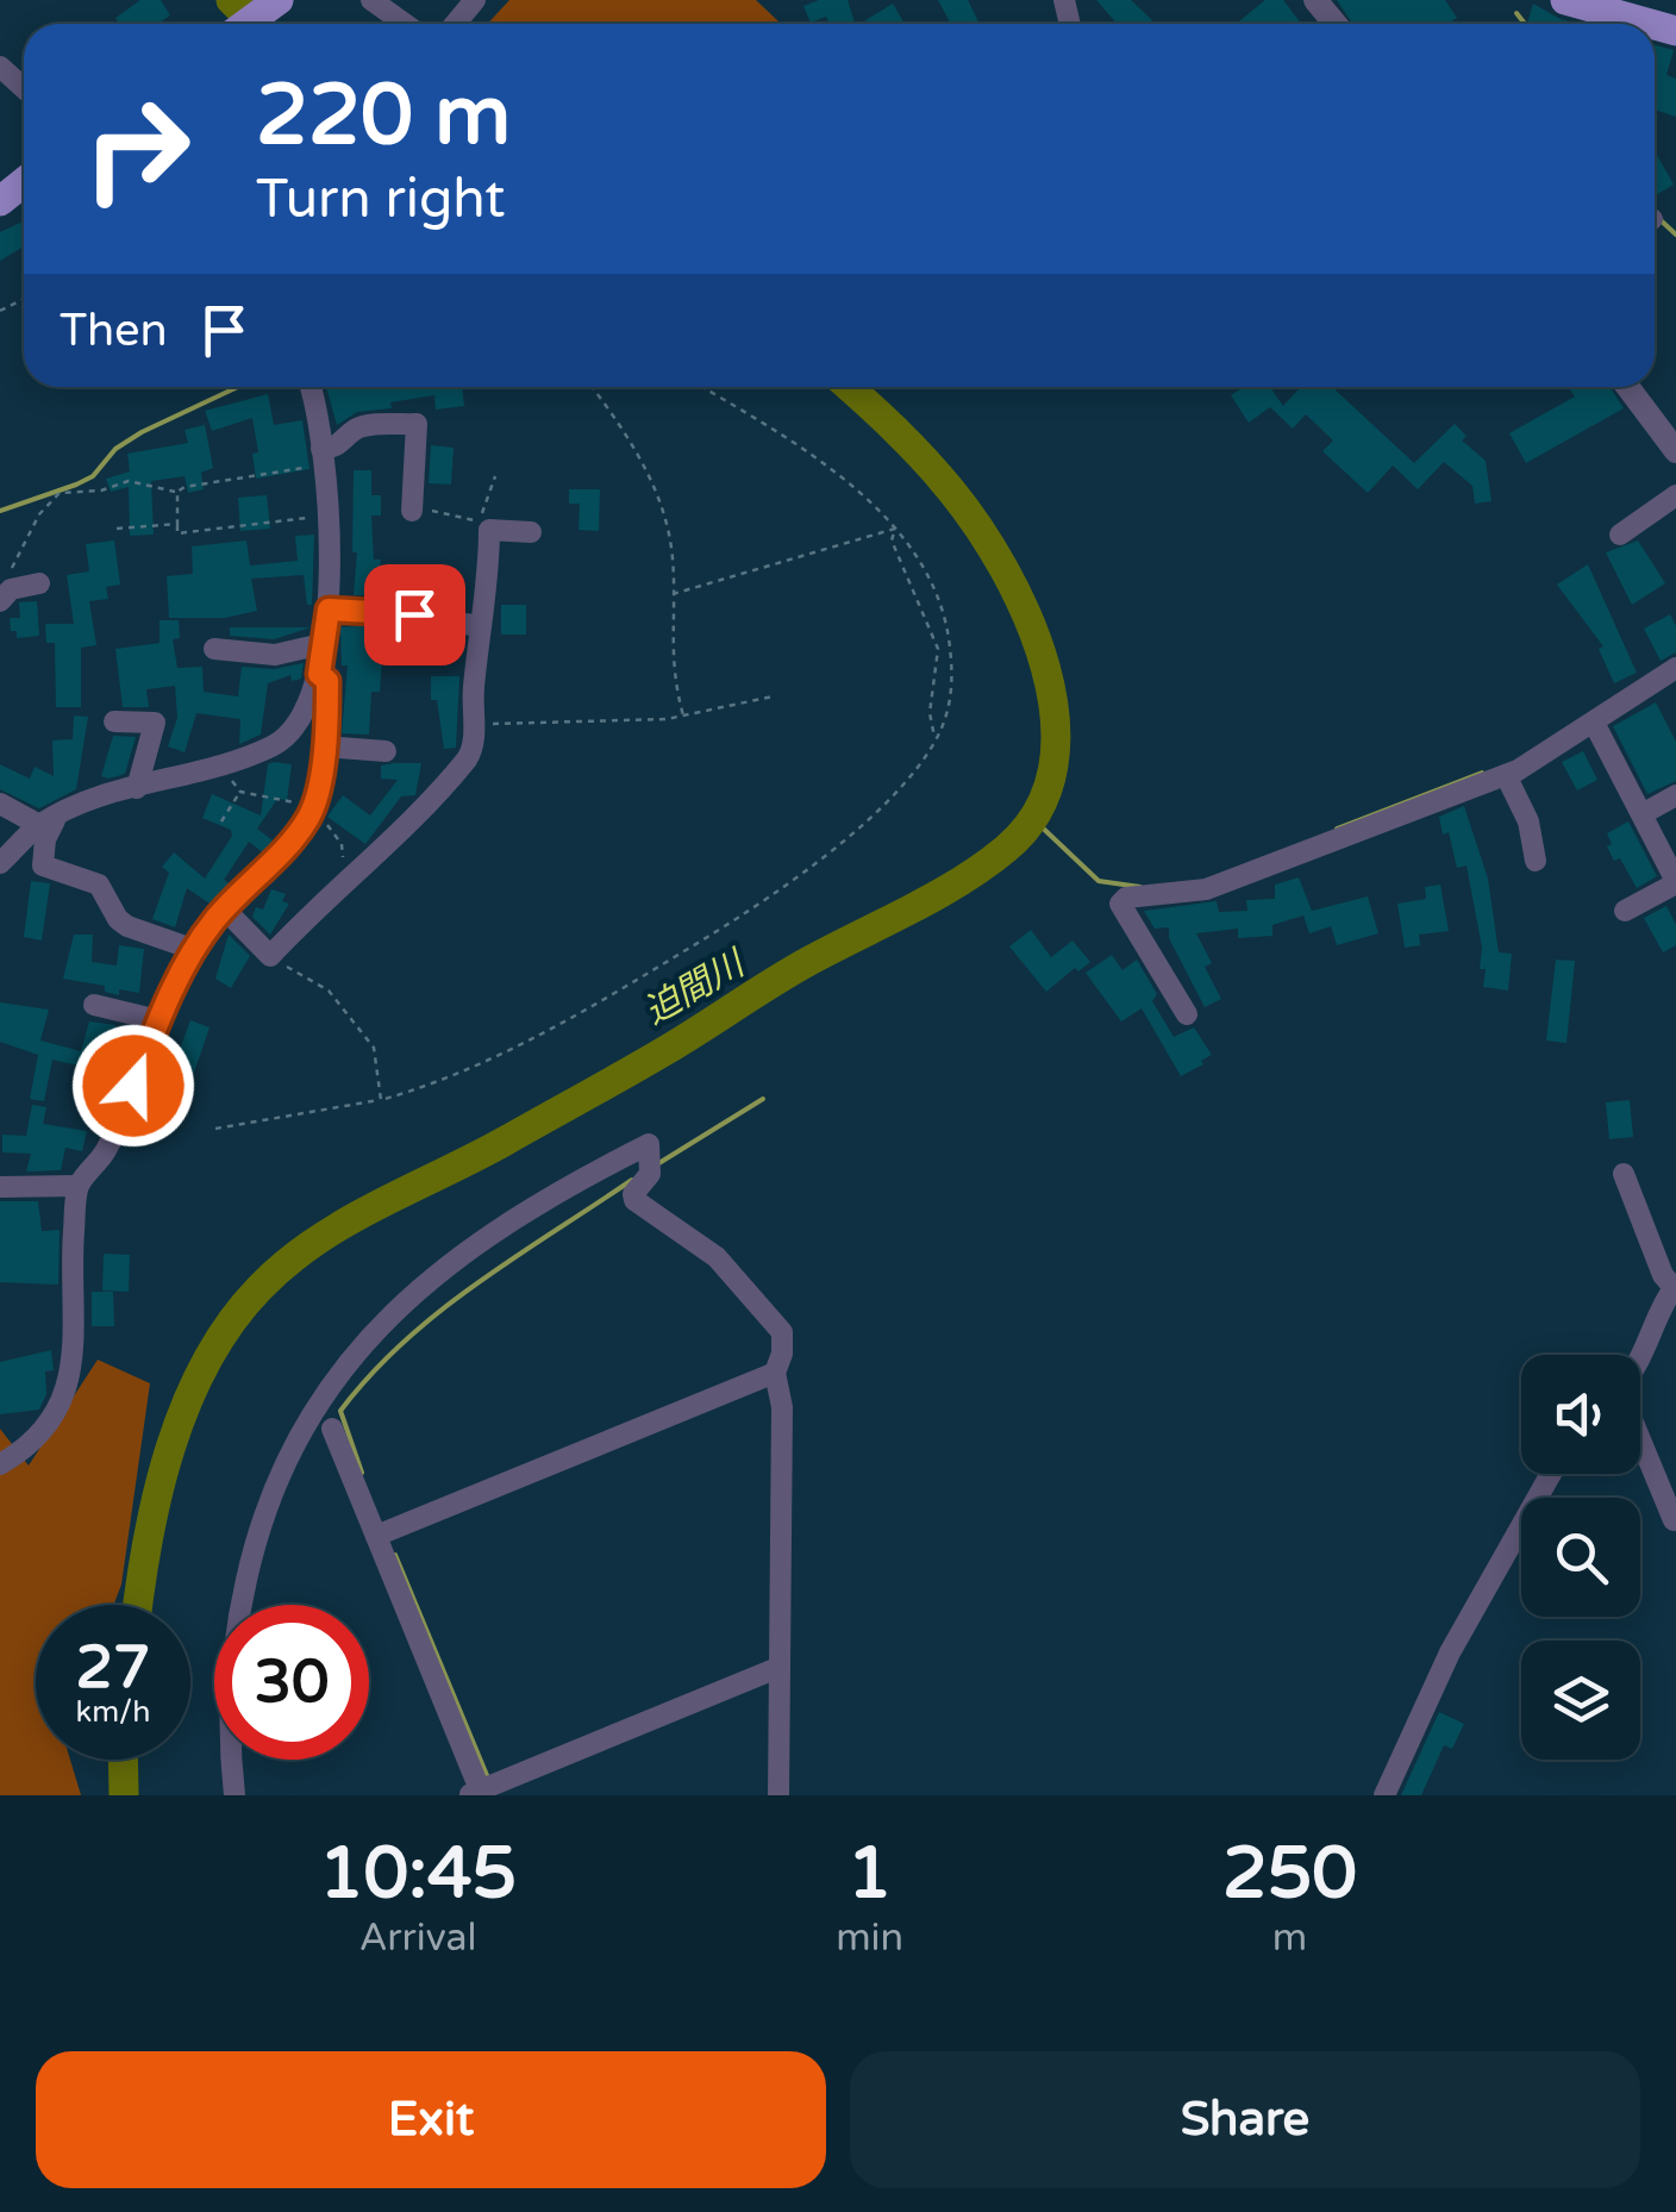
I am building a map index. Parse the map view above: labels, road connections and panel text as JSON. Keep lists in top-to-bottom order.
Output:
{
  "water": ["迫間川"],
  "page": {
    "turn": ["220 m", "Turn right"],
    "then": "Then",
    "speed": "27 km/h",
    "limit": "30",
    "eta": [
      "10:45",
      "Arrival",
      "1",
      "min",
      "250",
      "m"
    ],
    "buttons": ["Exit", "Share"]
  }
}
